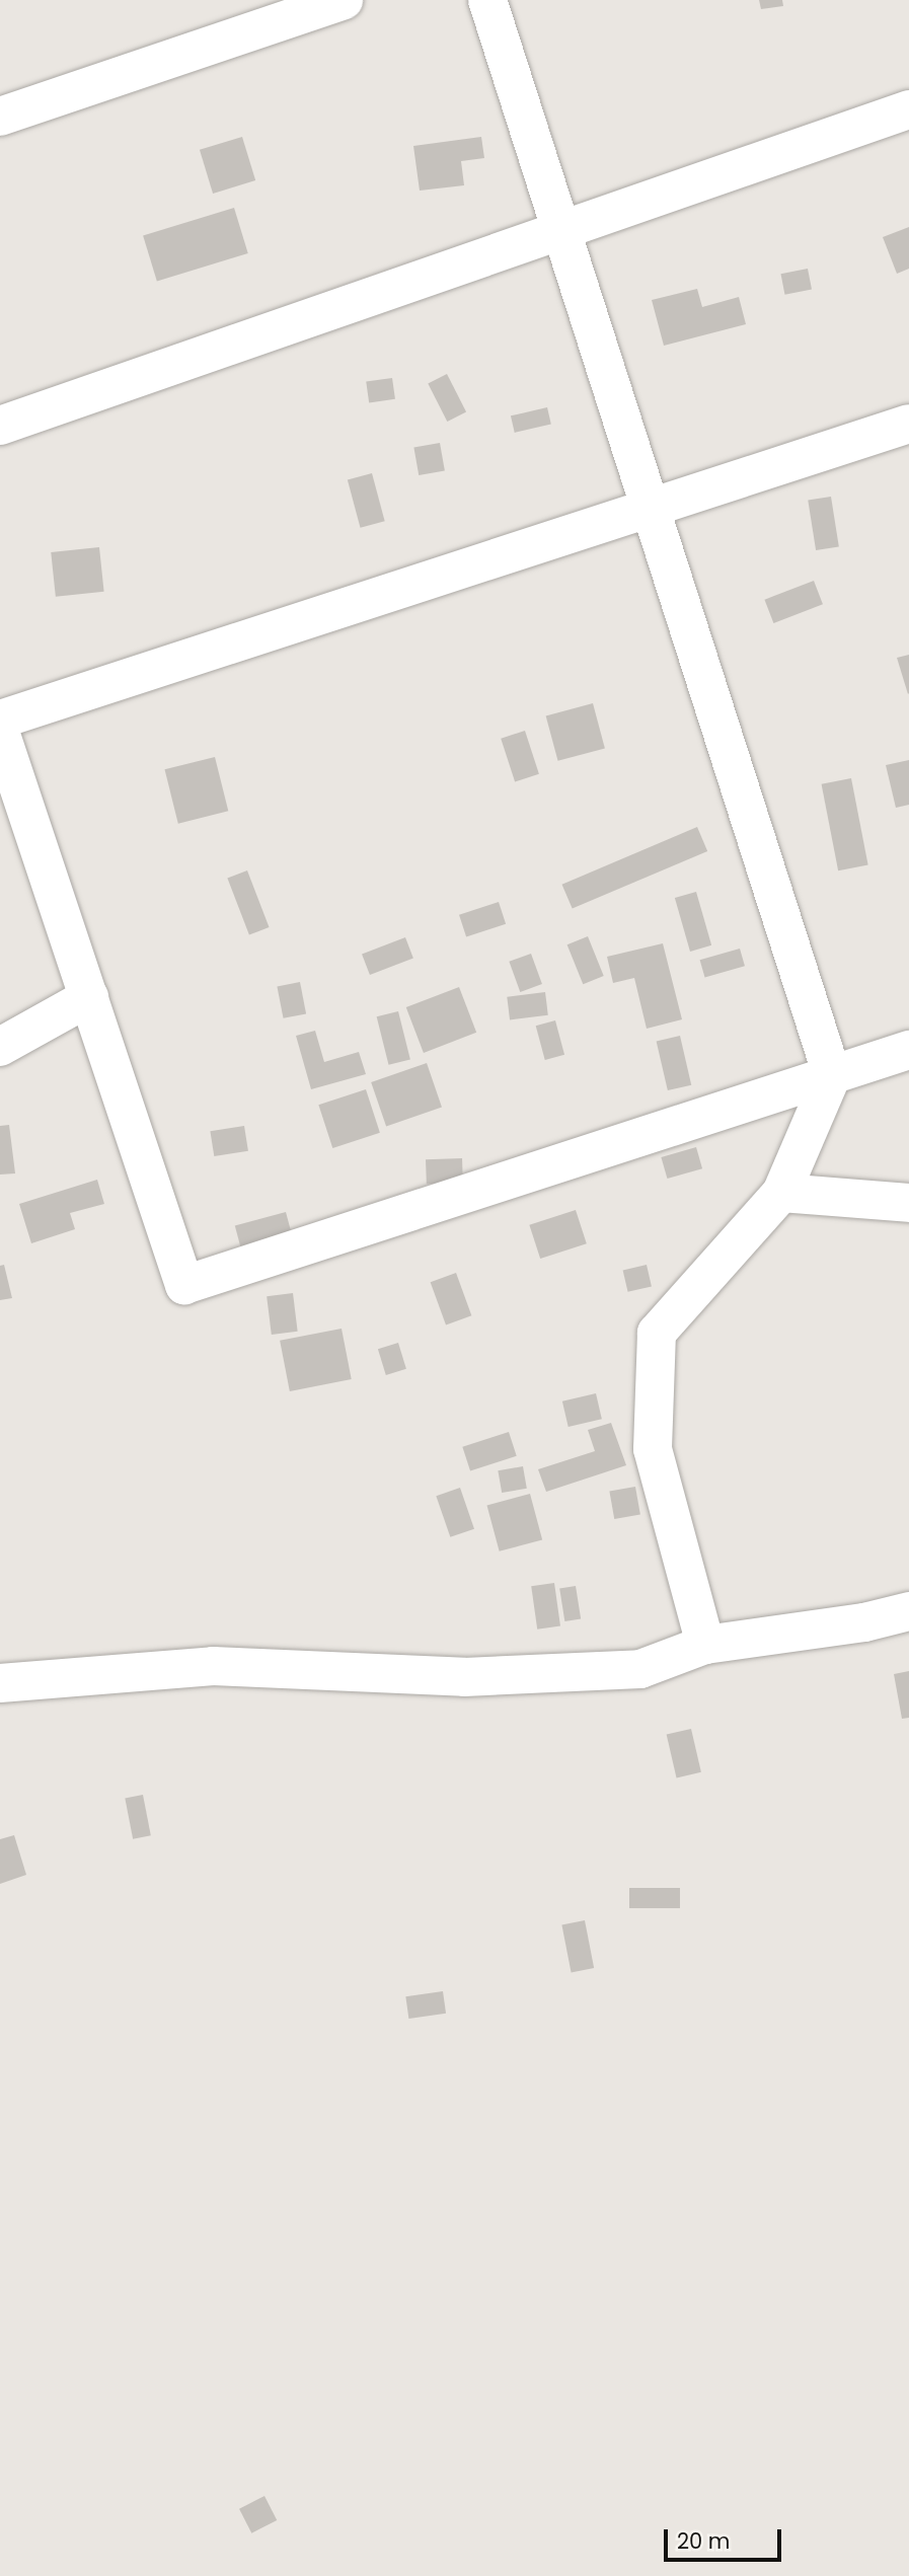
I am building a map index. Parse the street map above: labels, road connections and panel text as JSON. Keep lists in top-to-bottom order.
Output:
{
  "scale_bar": "20 m"
}
